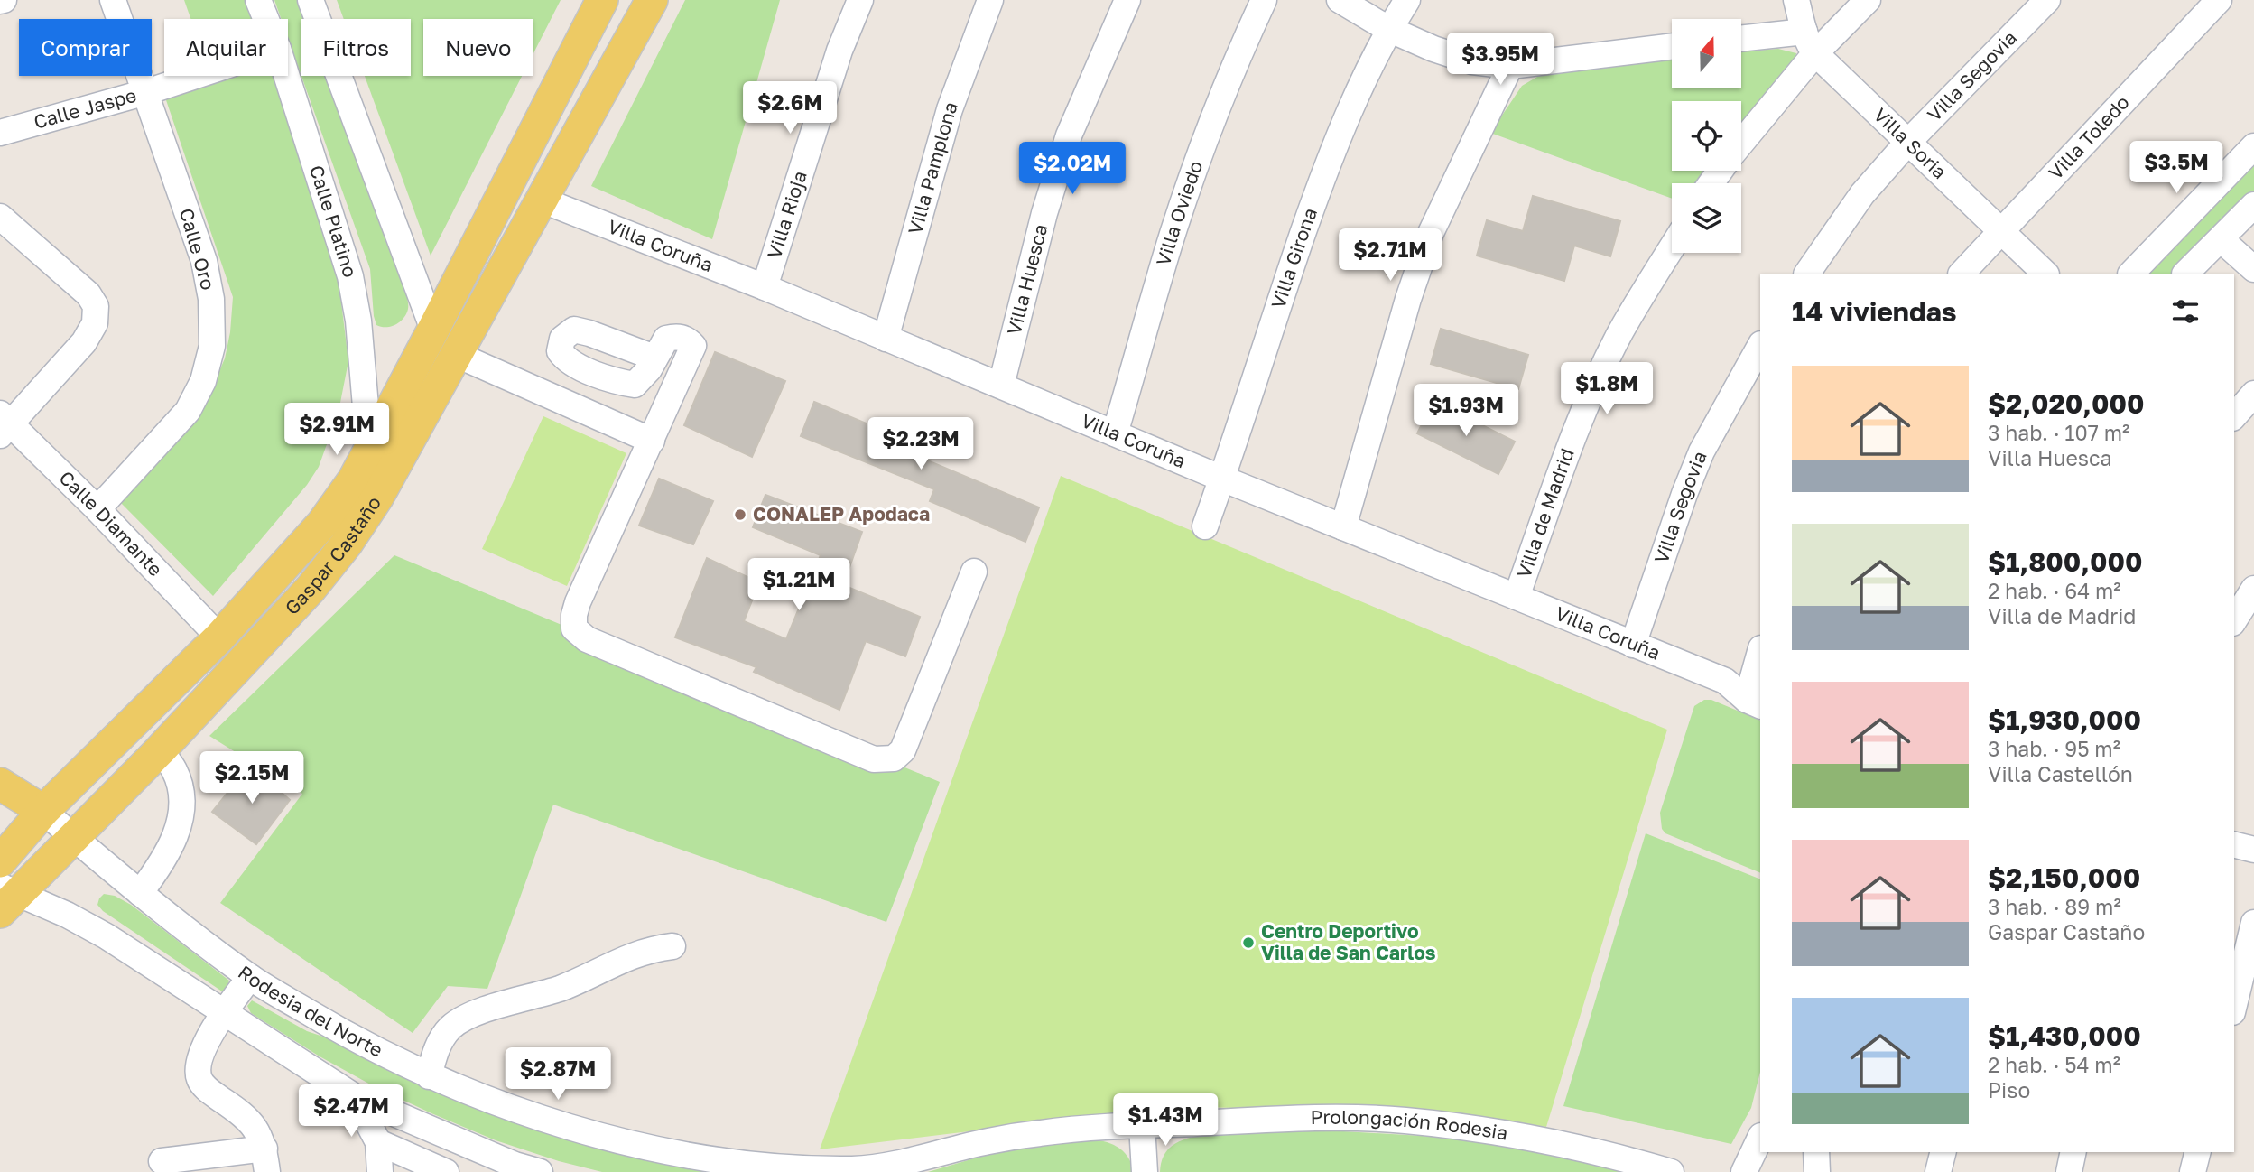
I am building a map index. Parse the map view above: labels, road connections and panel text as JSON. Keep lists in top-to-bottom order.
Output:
{
  "streets": {
    "main road": ["Gaspar Castaño"],
    "street": [
      "Villa Segovia",
      "Calle Jaspe",
      "Villa Toledo",
      "Villa Soria",
      "Villa Pamplona",
      "Villa Oviedo",
      "Villa Rioja",
      "Calle Platino",
      "Villa Coruña",
      "Calle Oro",
      "Villa Girona",
      "Villa Huesca",
      "Villa de Madrid",
      "Calle Diamante",
      "Rodesia del Norte",
      "Prolongación Rodesia"
    ]
  },
  "crossings": [
    ["Villa Segovia", "Villa Soria"],
    ["Villa Segovia", "Villa Coruña"],
    ["Calle Jaspe", "Calle Oro"],
    ["Villa Toledo", "Villa Soria"],
    ["Villa Pamplona", "Villa Coruña"],
    ["Villa Oviedo", "Villa Coruña"],
    ["Villa Rioja", "Villa Coruña"],
    ["Calle Platino", "Gaspar Castaño"],
    ["Villa Coruña", "Villa Girona"],
    ["Villa Coruña", "Villa Huesca"],
    ["Villa Coruña", "Villa de Madrid"],
    ["Villa Coruña", "Gaspar Castaño"],
    ["Calle Oro", "Calle Diamante"],
    ["Calle Diamante", "Gaspar Castaño"],
    ["Gaspar Castaño", "Rodesia del Norte"],
    ["Rodesia del Norte", "Prolongación Rodesia"]
  ],
  "places": ["CONALEP Apodaca", "Centro Deportivo Villa de San Carlos"],
  "north": "top",
  "page": {
    "chip": [
      "Comprar",
      "Alquilar",
      "Filtros",
      "Nuevo"
    ],
    "price": [
      "$3.95M",
      "$2.6M",
      "$3.5M",
      "$2.02M",
      "$2.71M",
      "$1.8M",
      "$1.93M",
      "$2.91M",
      "$2.23M",
      "$1.21M",
      "$2.15M",
      "$2.87M",
      "$2.47M",
      "$1.43M"
    ],
    "heading": "14 viviendas",
    "list": [
      {
        "name": "$2,020,000",
        "note": "3 hab. · 107 m² · Villa Huesca"
      },
      {
        "name": "$1,800,000",
        "note": "2 hab. · 64 m² · Villa de Madrid"
      },
      {
        "name": "$1,930,000",
        "note": "3 hab. · 95 m² · Villa Castellón"
      },
      {
        "name": "$2,150,000",
        "note": "3 hab. · 89 m² · Gaspar Castaño"
      },
      {
        "name": "$1,430,000",
        "note": "2 hab. · 54 m² · Piso"
      }
    ]
  }
}
